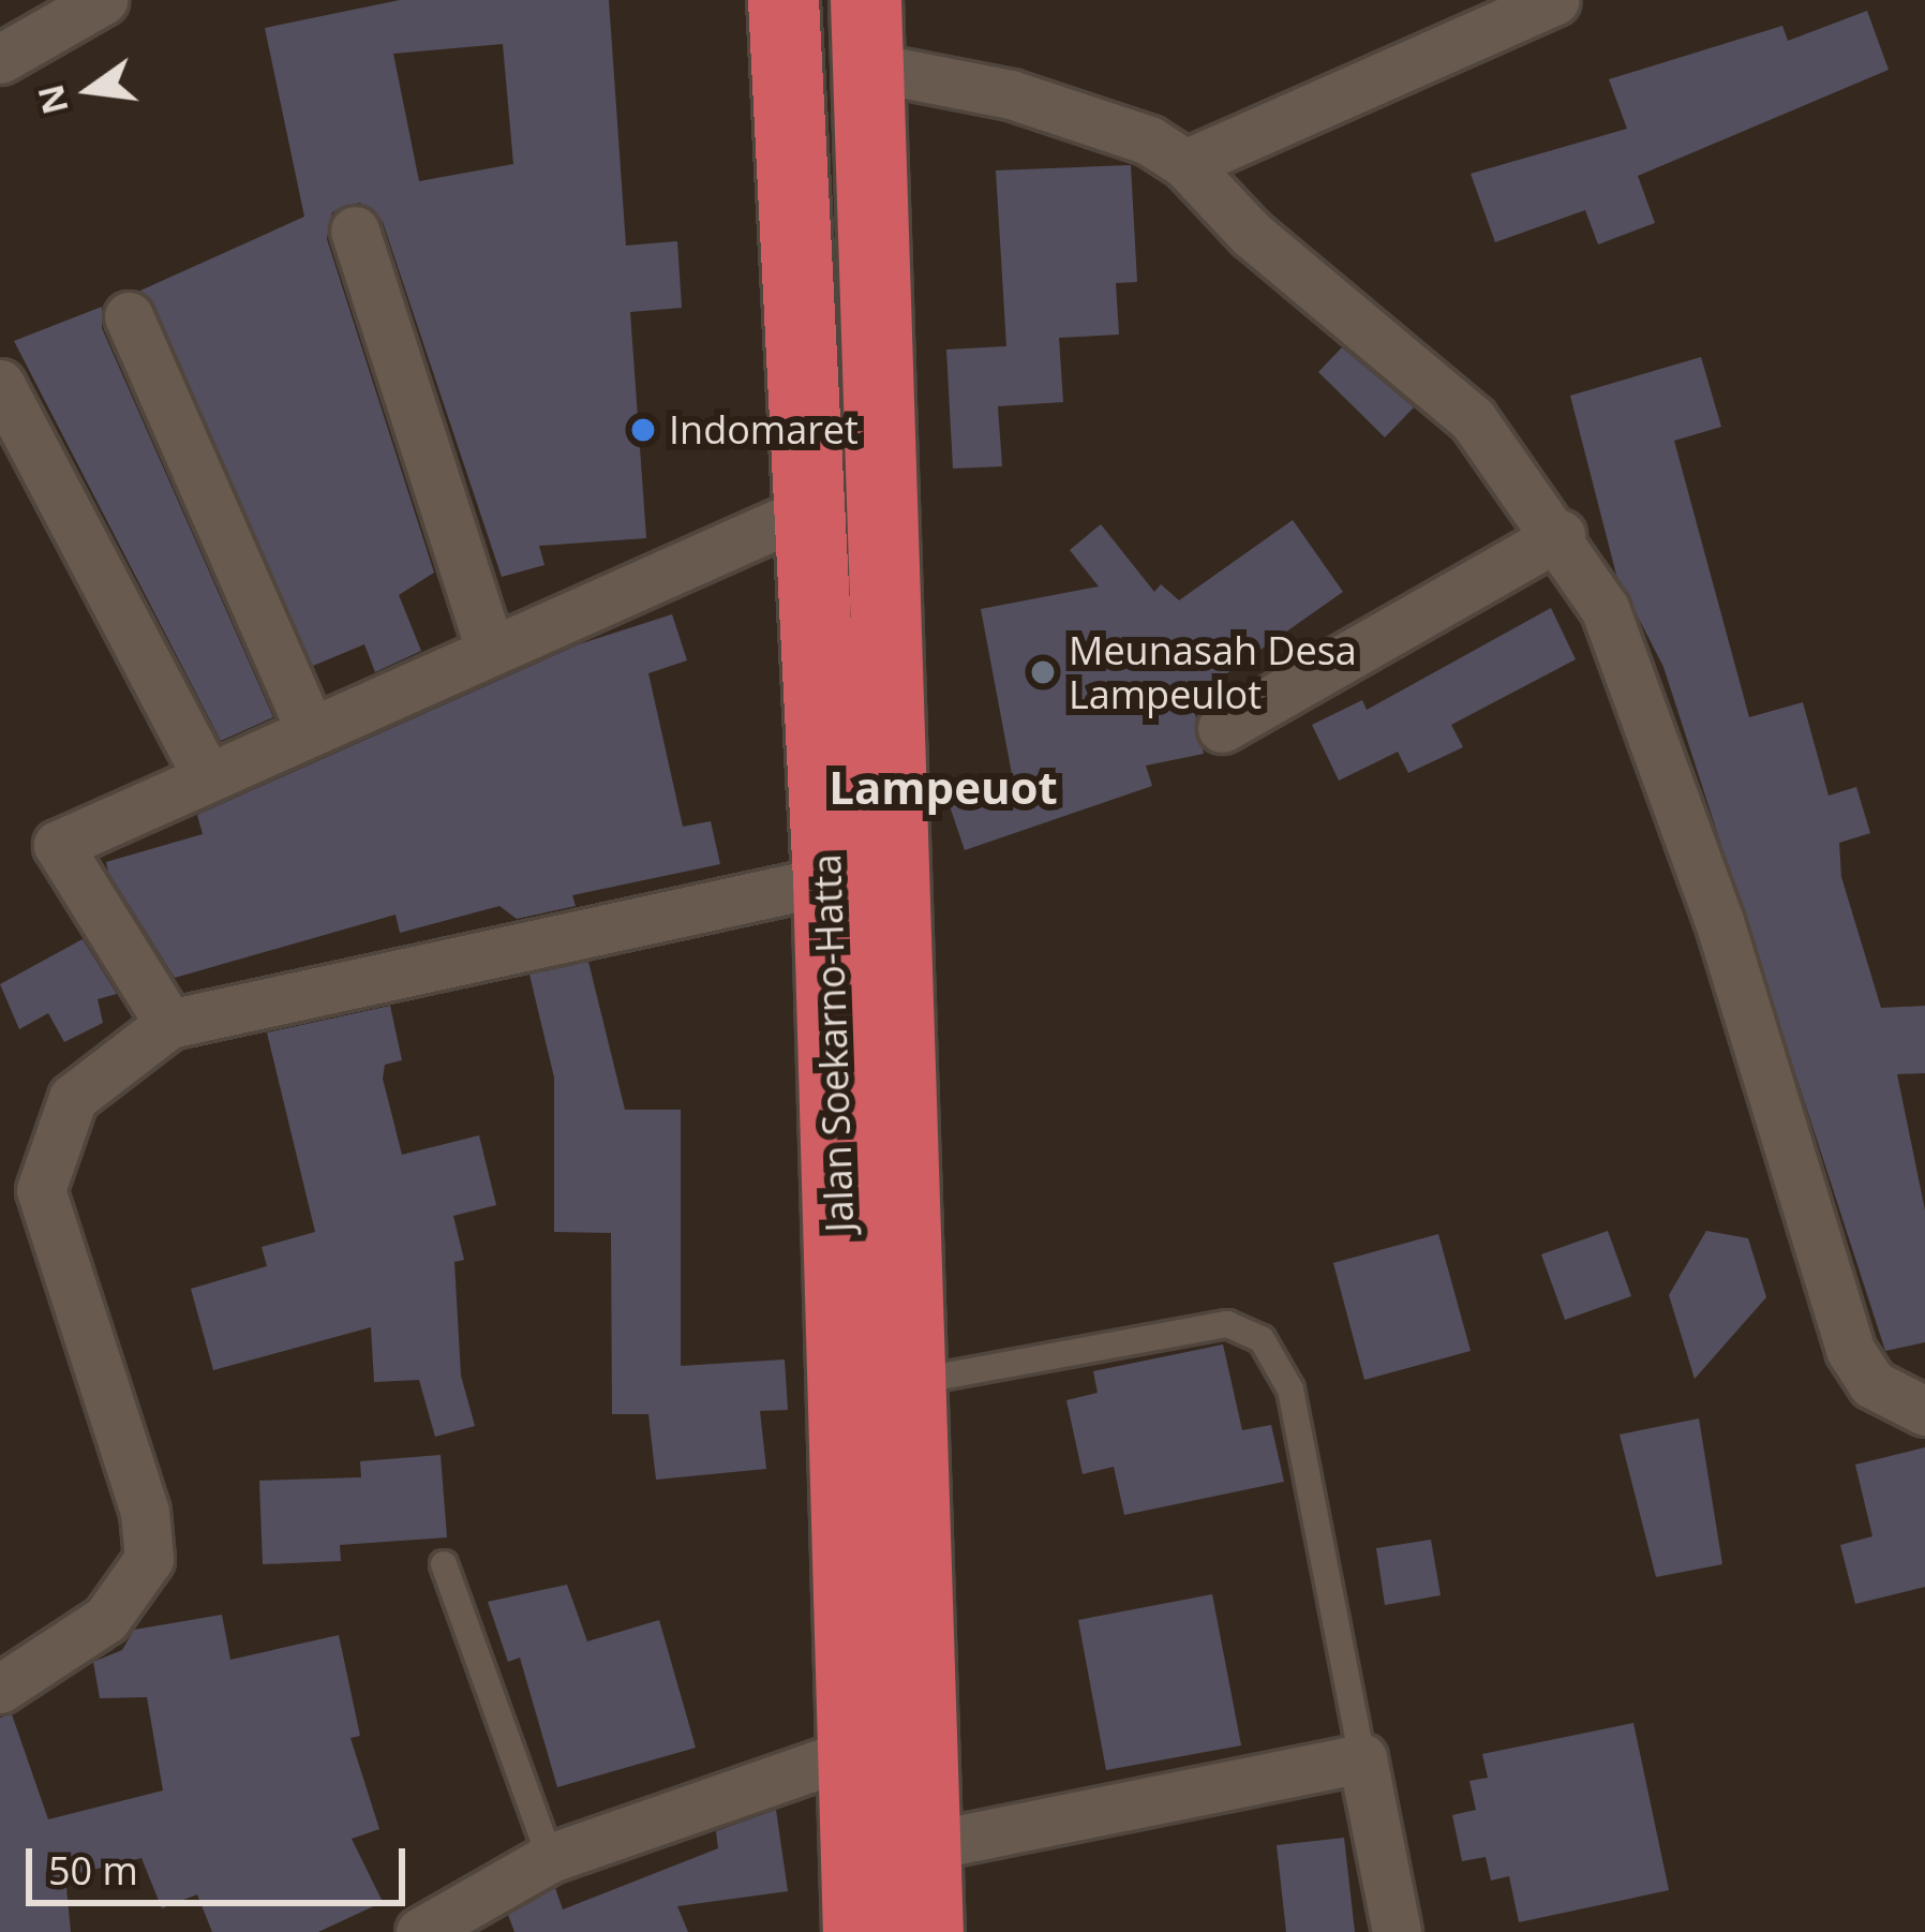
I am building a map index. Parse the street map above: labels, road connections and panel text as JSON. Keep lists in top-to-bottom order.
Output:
{
  "streets": {
    "highway": ["Jalan Soekarno-Hatta"]
  },
  "districts": ["Lampeuot"],
  "places": ["Indomaret", "Meunasah Desa Lampeulot"],
  "scale_bar": "50 m",
  "north": "left"
}
